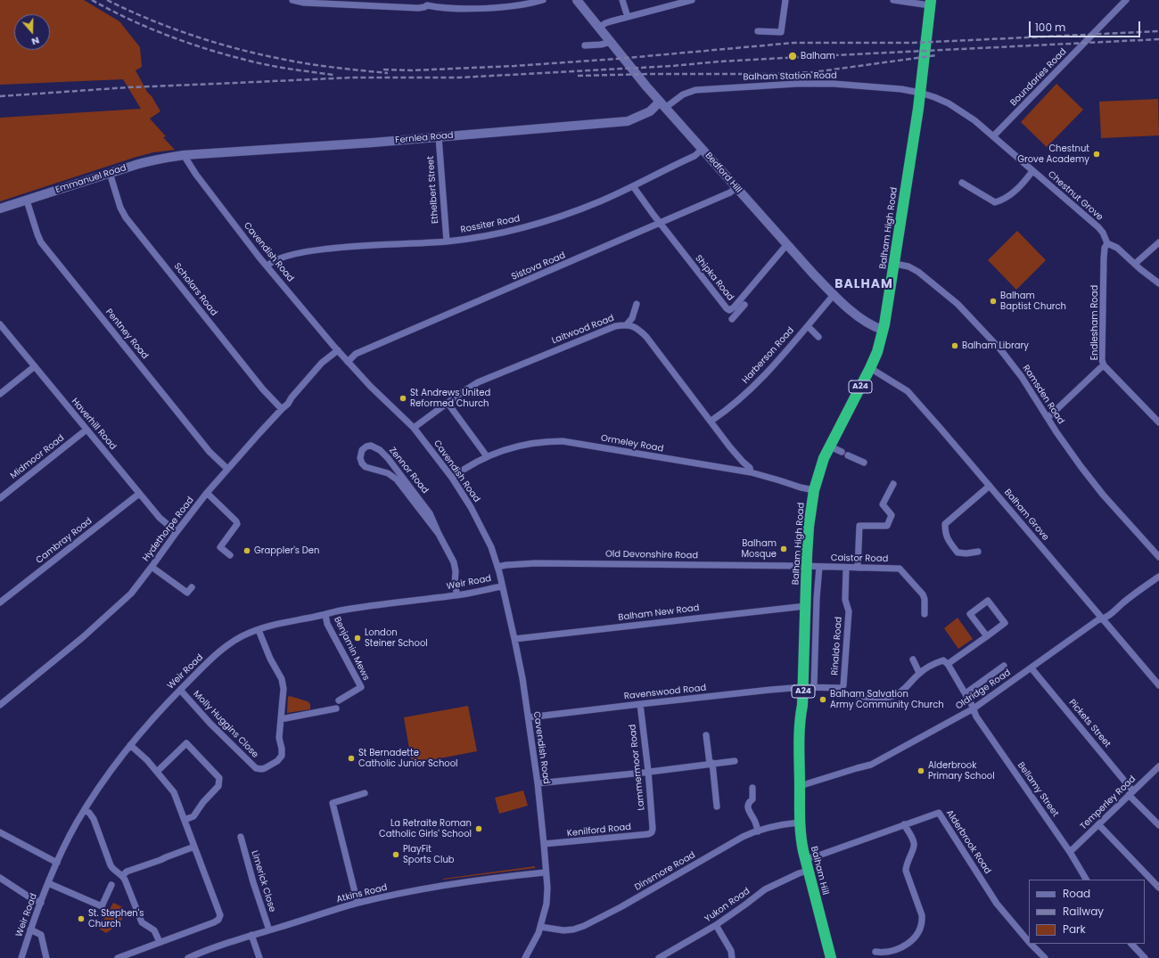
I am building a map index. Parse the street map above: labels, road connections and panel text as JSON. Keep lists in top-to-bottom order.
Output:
{
  "streets": {
    "highway": ["Balham High Road", "A24", "Balham Hill"],
    "street": [
      "Balham Station Road",
      "Boundaries Road",
      "Fernlea Road",
      "Bedford Hill",
      "Emmanuel Road",
      "Ethelbert Street",
      "Chestnut Grove",
      "Rossiter Road",
      "Cavendish Road",
      "Sistova Road",
      "Shipka Road",
      "Scholars Road",
      "Endlesham Road",
      "Laitwood Road",
      "Pentney Road",
      "Harberson Road",
      "Ramsden Road",
      "Haverhill Road",
      "Ormeley Road",
      "Midmoor Road",
      "Zennor Road",
      "Balham Grove",
      "Hydethorpe Road",
      "Cambray Road",
      "Old Devonshire Road",
      "Caistor Road",
      "Weir Road",
      "Balham New Road",
      "Rinaldo Road",
      "Benjamin Mews",
      "Oldridge Road",
      "Ravenswood Road",
      "Pickets Street",
      "Molly Huggins Close",
      "Lammermoor Road",
      "Bellamy Street",
      "Temperley Road",
      "Kenilford Road",
      "Alderbrook Road",
      "Dinsmore Road",
      "Limerick Close",
      "Atkins Road",
      "Yukon Road"
    ]
  },
  "crossings": [
    ["Balham Station Road", "Fernlea Road"],
    ["Balham Station Road", "Bedford Hill"],
    ["Balham Station Road", "Chestnut Grove"],
    ["Balham Station Road", "Balham High Road"],
    ["Boundaries Road", "Chestnut Grove"],
    ["Fernlea Road", "Bedford Hill"],
    ["Fernlea Road", "Emmanuel Road"],
    ["Fernlea Road", "Ethelbert Street"],
    ["Fernlea Road", "Cavendish Road"],
    ["Bedford Hill", "Rossiter Road"],
    ["Bedford Hill", "Balham High Road"],
    ["Bedford Hill", "Sistova Road"],
    ["Bedford Hill", "Shipka Road"],
    ["Bedford Hill", "Harberson Road"],
    ["Emmanuel Road", "Cavendish Road"],
    ["Emmanuel Road", "Scholars Road"],
    ["Emmanuel Road", "Pentney Road"],
    ["Ethelbert Street", "Rossiter Road"],
    ["Chestnut Grove", "Balham High Road"],
    ["Chestnut Grove", "Endlesham Road"],
    ["Rossiter Road", "Cavendish Road"],
    ["Rossiter Road", "Shipka Road"],
    ["Balham High Road", "Ramsden Road"],
    ["Balham High Road", "Ormeley Road"],
    ["Balham High Road", "Balham Grove"],
    ["Balham High Road", "Old Devonshire Road"],
    ["Balham High Road", "Caistor Road"],
    ["Balham High Road", "Balham New Road"],
    ["Balham High Road", "Rinaldo Road"],
    ["Balham High Road", "Oldridge Road"],
    ["Balham High Road", "Ravenswood Road"],
    ["Balham High Road", "Balham Hill"],
    ["Cavendish Road", "Sistova Road"],
    ["Cavendish Road", "Laitwood Road"],
    ["Cavendish Road", "Ormeley Road"],
    ["Cavendish Road", "Hydethorpe Road"],
    ["Cavendish Road", "Old Devonshire Road"],
    ["Cavendish Road", "Weir Road"],
    ["Cavendish Road", "Balham New Road"],
    ["Cavendish Road", "Ravenswood Road"],
    ["Cavendish Road", "Kenilford Road"],
    ["Cavendish Road", "Dinsmore Road"],
    ["Cavendish Road", "Atkins Road"],
    ["Sistova Road", "Shipka Road"],
    ["Scholars Road", "Hydethorpe Road"],
    ["Laitwood Road", "Harberson Road"],
    ["Laitwood Road", "Ormeley Road"],
    ["Pentney Road", "Hydethorpe Road"],
    ["Haverhill Road", "Midmoor Road"],
    ["Haverhill Road", "Hydethorpe Road"],
    ["Haverhill Road", "Cambray Road"],
    ["Zennor Road", "Weir Road"],
    ["Balham Grove", "Oldridge Road"],
    ["Old Devonshire Road", "Caistor Road"],
    ["Caistor Road", "Rinaldo Road"],
    ["Weir Road", "Benjamin Mews"],
    ["Weir Road", "Molly Huggins Close"],
    ["Rinaldo Road", "Ravenswood Road"],
    ["Oldridge Road", "Pickets Street"],
    ["Oldridge Road", "Bellamy Street"],
    ["Oldridge Road", "Balham Hill"],
    ["Ravenswood Road", "Lammermoor Road"],
    ["Pickets Street", "Temperley Road"],
    ["Lammermoor Road", "Kenilford Road"],
    ["Bellamy Street", "Temperley Road"],
    ["Alderbrook Road", "Balham Hill"],
    ["Balham Hill", "Dinsmore Road"],
    ["Balham Hill", "Yukon Road"],
    ["Limerick Close", "Atkins Road"]
  ],
  "districts": ["BALHAM"],
  "places": [
    "Balham",
    "Chestnut Grove Academy",
    "Balham Baptist Church",
    "Balham Library",
    "St Andrews United Reformed Church",
    "Balham Mosque",
    "Grappler's Den",
    "London Steiner School",
    "Balham Salvation Army Community Church",
    "St Bernadette Catholic Junior School",
    "Alderbrook Primary School",
    "La Retraite Roman Catholic Girls' School",
    "PlayFit Sports Club",
    "St. Stephen's Church"
  ],
  "legend": ["Road", "Railway", "Park"],
  "scale_bar": "100 m",
  "north": "bottom"
}
